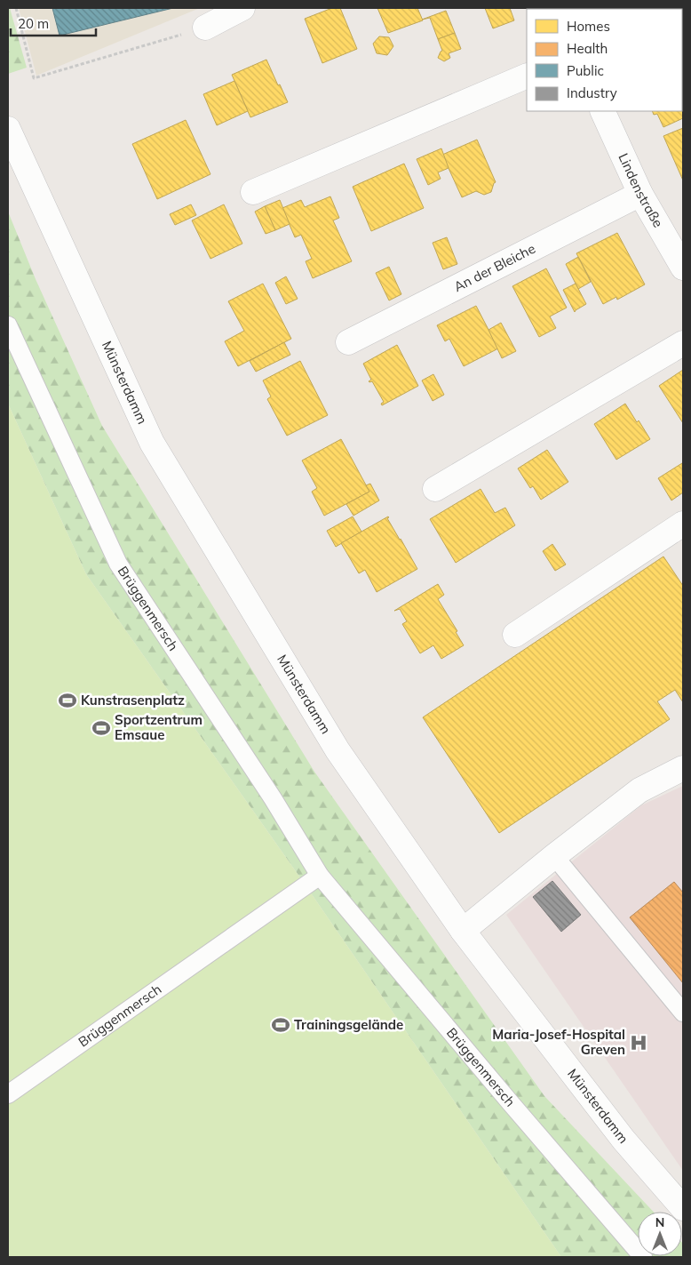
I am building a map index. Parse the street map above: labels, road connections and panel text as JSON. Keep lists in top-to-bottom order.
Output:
{
  "streets": {
    "street": ["Lindenstraße", "An der Bleiche", "Münsterdamm"],
    "lane": ["Brüggenmersch"]
  },
  "crossings": [
    ["Lindenstraße", "An der Bleiche"]
  ],
  "places": {
    "sports": ["Kunstrasenplatz", "Sportzentrum Emsaue", "Trainingsgelände"],
    "hospital": ["Maria-Josef-Hospital Greven"]
  },
  "legend": [
    "Homes",
    "Health",
    "Public",
    "Industry"
  ],
  "scale_bar": "20 m",
  "north": "top"
}
